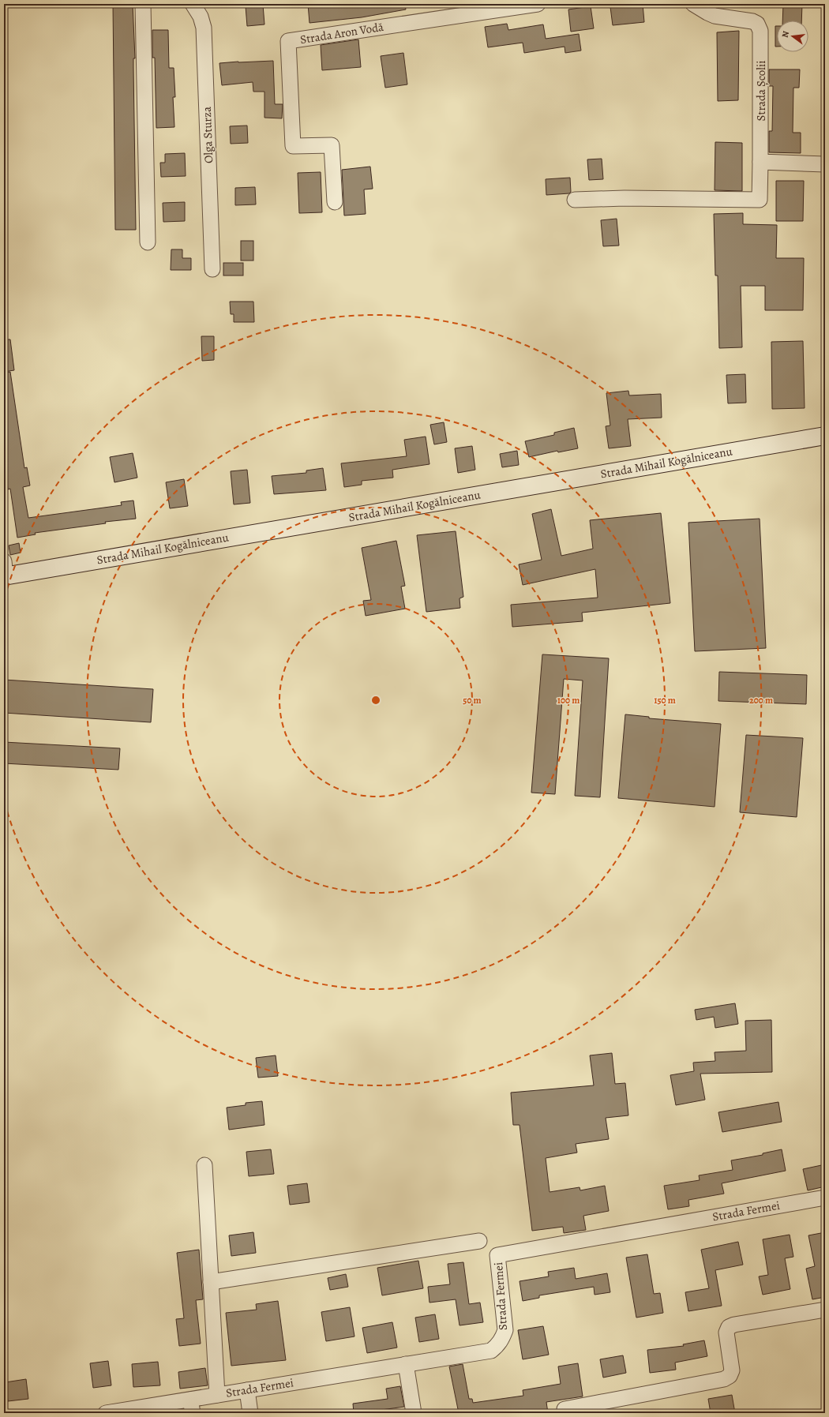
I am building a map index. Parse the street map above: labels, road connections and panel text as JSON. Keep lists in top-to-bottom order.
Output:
{
  "streets": {
    "street": [
      "Strada Aron Vodă",
      "Strada Școlii",
      "Olga Sturza",
      "Strada Mihail Kogălniceanu",
      "Strada Fermei"
    ]
  },
  "north": "left",
  "rings": [
    "50 m",
    "100 m",
    "150 m",
    "200 m"
  ]
}
